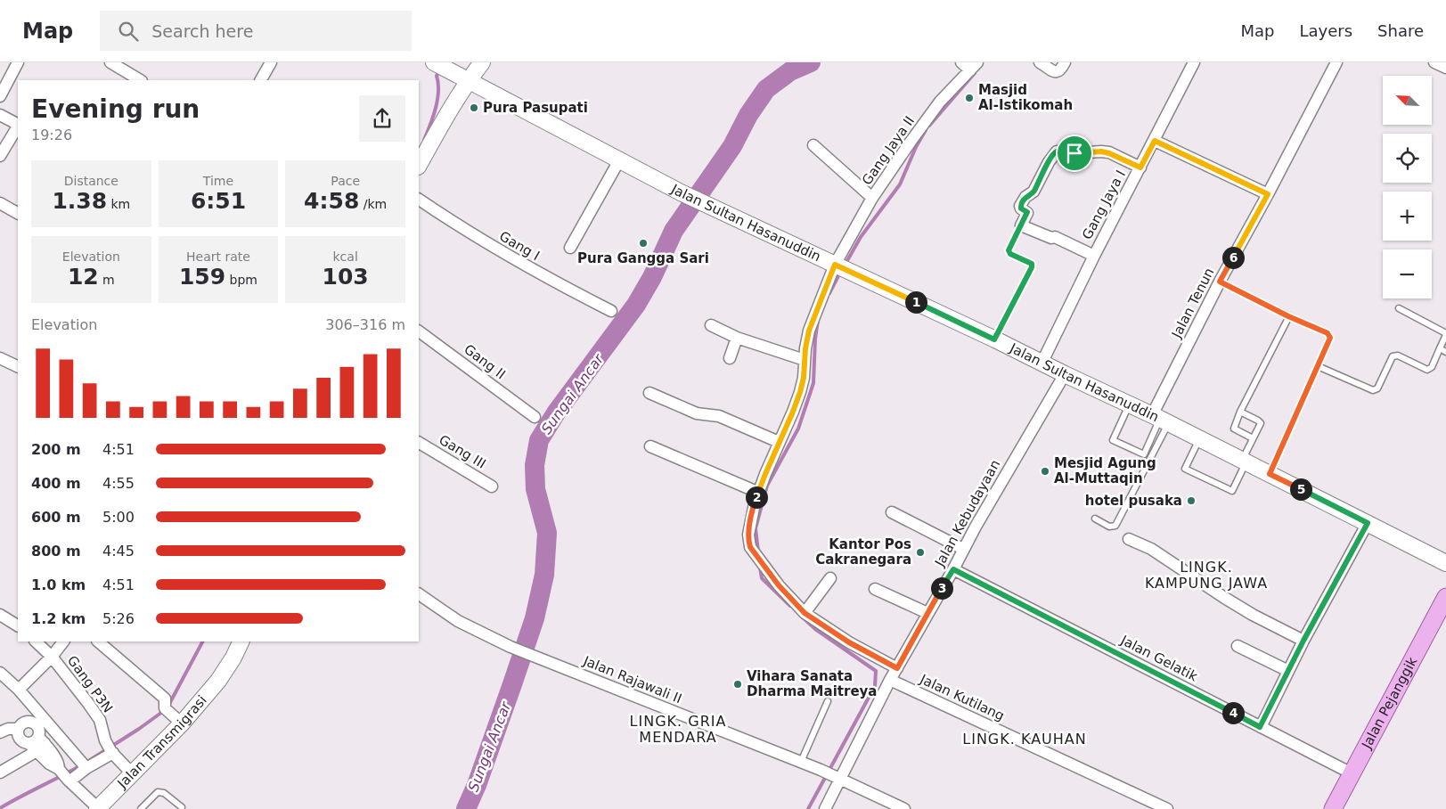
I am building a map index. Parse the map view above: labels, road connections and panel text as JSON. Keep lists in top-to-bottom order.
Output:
{
  "streets": {
    "main road": ["Jalan Sultan Hasanuddin", "Jalan Pejanggik", "Jalan Transmigrasi"],
    "street": [
      "Gang Jaya II",
      "Gang Jaya I",
      "Gang I",
      "Jalan Tenun",
      "Gang II",
      "Gang III",
      "Jalan Kebudayaan",
      "Jalan Gelatik",
      "Jalan Rajawali II",
      "Gang P3N",
      "Jalan Kutilang"
    ]
  },
  "crossings": [
    ["Gang Jaya II", "Jalan Sultan Hasanuddin"],
    ["Gang Jaya I", "Jalan Sultan Hasanuddin"],
    ["Jalan Sultan Hasanuddin", "Jalan Tenun"],
    ["Jalan Sultan Hasanuddin", "Jalan Kebudayaan"],
    ["Jalan Kebudayaan", "Jalan Gelatik"],
    ["Jalan Kebudayaan", "Jalan Rajawali II"],
    ["Jalan Kebudayaan", "Jalan Kutilang"],
    ["Jalan Gelatik", "Jalan Pejanggik"],
    ["Gang P3N", "Jalan Transmigrasi"]
  ],
  "districts": ["LINGK. KAMPUNG JAWA", "LINGK. GRIA MENDARA", "LINGK. KAUHAN"],
  "water": ["Sungai Ancar"],
  "places": [
    "Masjid Al-Istikomah",
    "Pura Pasupati",
    "Pura Gangga Sari",
    "Mesjid Agung Al-Muttaqin",
    "hotel pusaka",
    "Kantor Pos Cakranegara",
    "Vihara Sanata Dharma Maitreya"
  ],
  "north": "top left",
  "page": {
    "header": "Map",
    "search": "Search here",
    "nav": ["Map", "Layers", "Share"],
    "map_buttons": ["+", "−"],
    "heading": ["Evening run", "19:26"],
    "stats": [
      ["Distance", "1.38 km"],
      ["Time", "6:51"],
      ["Pace", "4:58 /km"],
      ["Elevation", "12 m"],
      ["Heart rate", "159 bpm"],
      ["kcal", "103"]
    ],
    "pins": [
      "6",
      "1",
      "5",
      "2",
      "3",
      "4"
    ],
    "chart": ["Elevation", "306–316 m"],
    "list": [
      {
        "name": "200 m",
        "note": "4:51"
      },
      {
        "name": "400 m",
        "note": "4:55"
      },
      {
        "name": "600 m",
        "note": "5:00"
      },
      {
        "name": "800 m",
        "note": "4:45"
      },
      {
        "name": "1.0 km",
        "note": "4:51"
      },
      {
        "name": "1.2 km",
        "note": "5:26"
      }
    ]
  }
}
